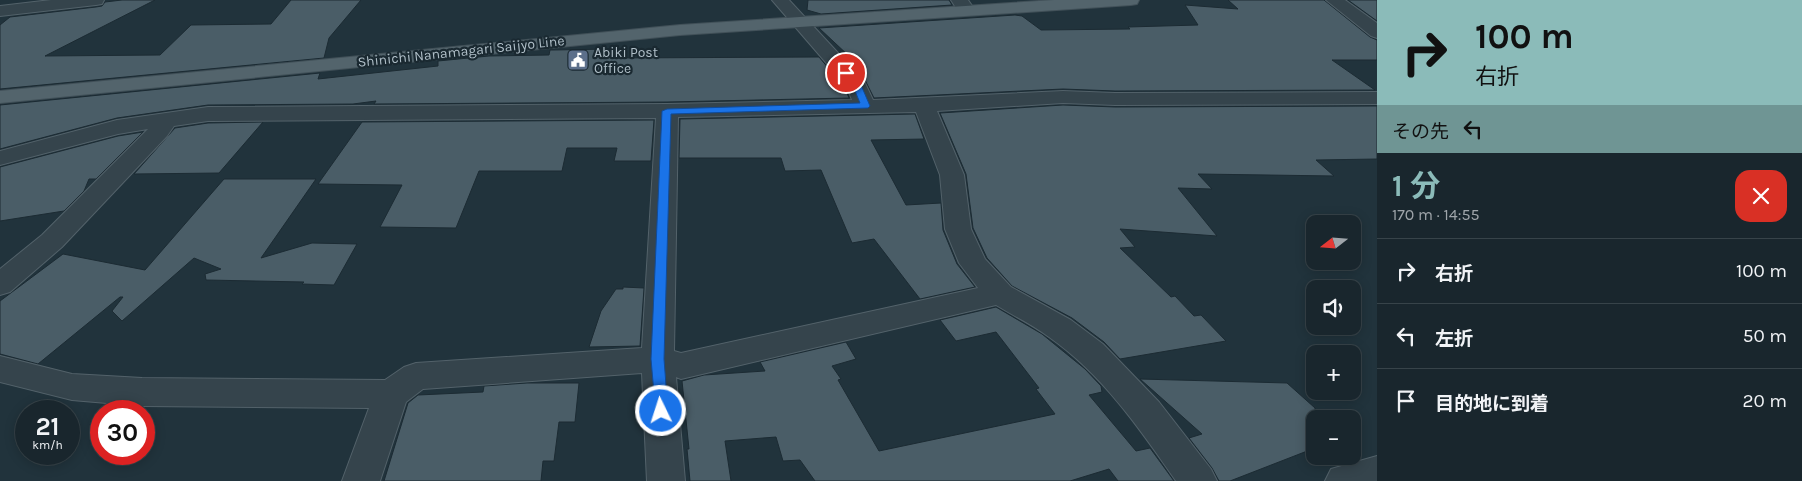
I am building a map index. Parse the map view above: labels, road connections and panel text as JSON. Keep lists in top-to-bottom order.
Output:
{
  "streets": {
    "main road": ["Shinichi Nanamagari Saijyo Line"]
  },
  "places": {
    "public building": ["Abiki Post Office"]
  },
  "north": "left",
  "page": {
    "turn": ["100 m", "右折"],
    "then": "その先",
    "heading": ["1 分", "170 m · 14:55"],
    "map_buttons": ["+", "−"],
    "list": [
      {
        "name": "右折",
        "value": "100 m"
      },
      {
        "name": "左折",
        "value": "50 m"
      },
      {
        "name": "目的地に到着",
        "value": "20 m"
      }
    ],
    "speed": "21 km/h",
    "limit": "30"
  }
}
